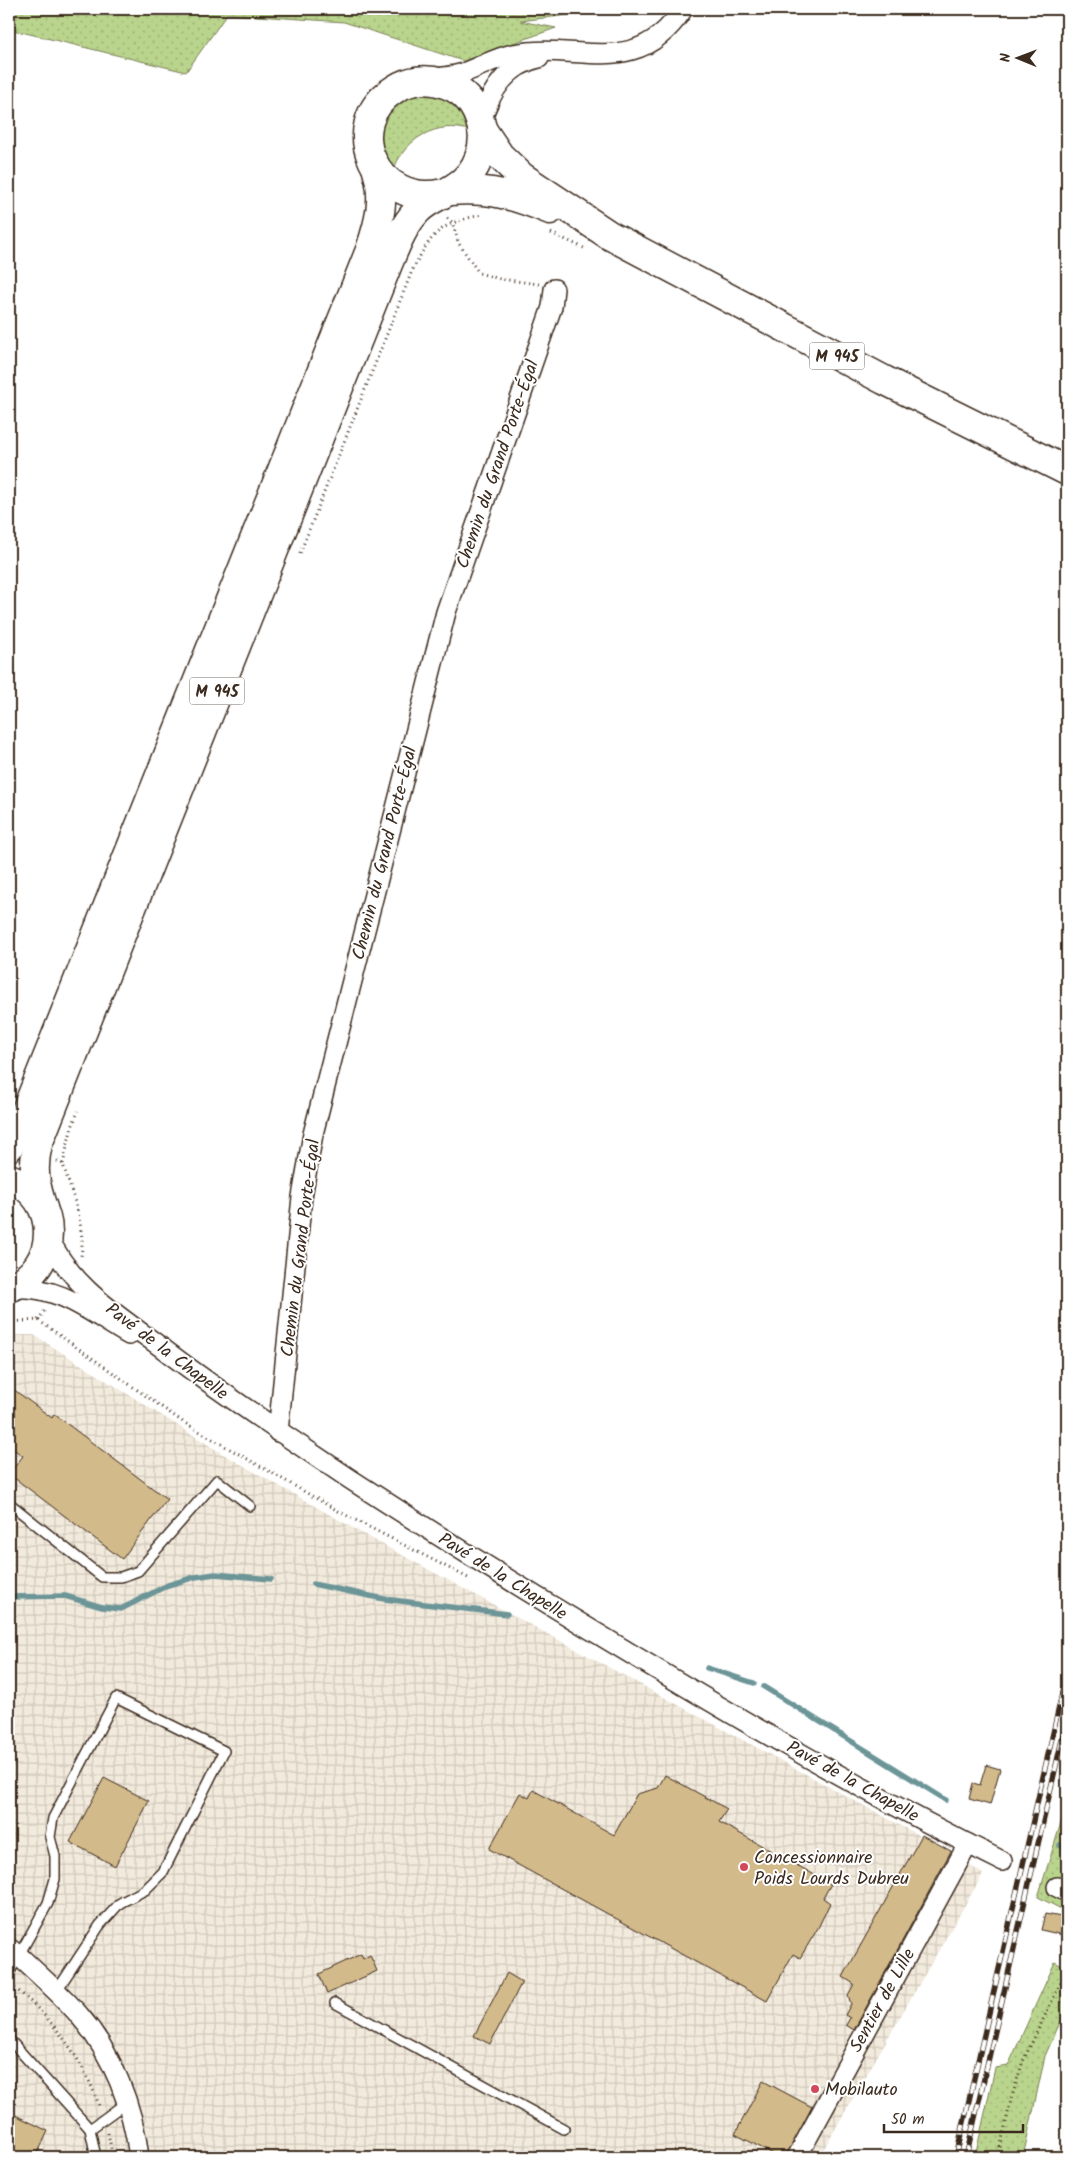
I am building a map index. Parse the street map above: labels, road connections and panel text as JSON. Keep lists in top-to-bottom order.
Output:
{
  "streets": {
    "main road": ["M 945", "Pavé de la Chapelle"],
    "street": ["Chemin du Grand Porte-Égal", "Sentier de Lille"]
  },
  "crossings": [
    ["M 945", "Pavé de la Chapelle"],
    ["Chemin du Grand Porte-Égal", "Pavé de la Chapelle"],
    ["Pavé de la Chapelle", "Sentier de Lille"]
  ],
  "places": ["Concessionnaire Poids Lourds Dubreu", "Mobilauto"],
  "scale_bar": "50 m",
  "north": "left"
}
